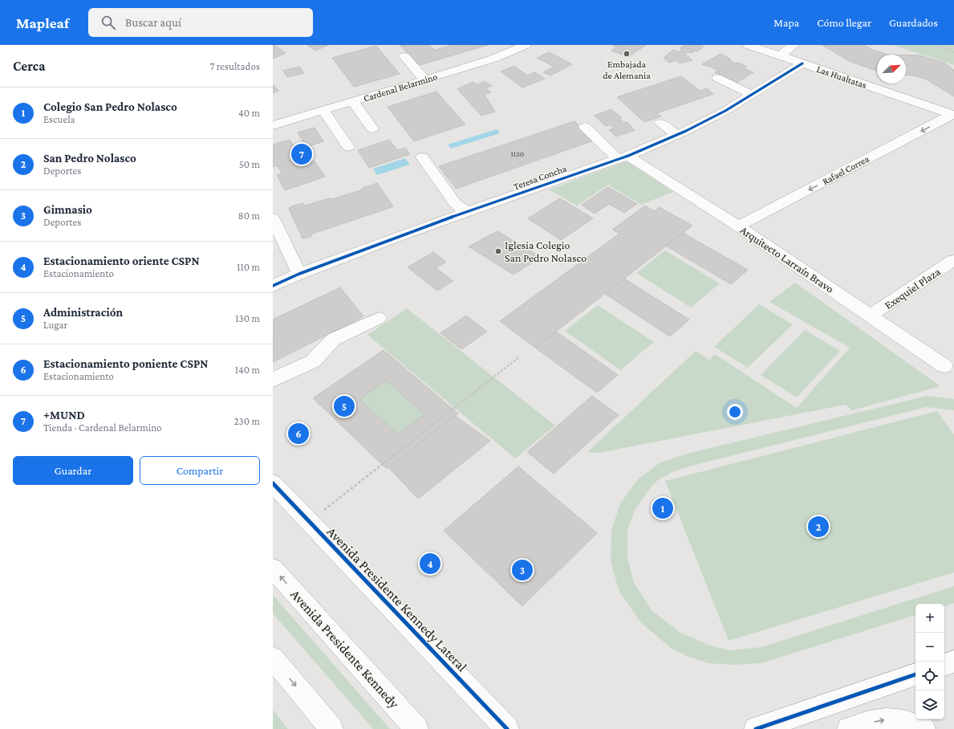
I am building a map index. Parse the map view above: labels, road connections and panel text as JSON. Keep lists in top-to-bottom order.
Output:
{
  "streets": {
    "main road": [
      "Las Hualtatas",
      "Cardenal Belarmino",
      "Rafael Correa",
      "Teresa Concha",
      "Arquitecto Larraín Bravo",
      "Exequiel Plaza",
      "Avenida Presidente Kennedy Lateral",
      "Avenida Presidente Kennedy"
    ]
  },
  "crossings": [
    ["Las Hualtatas", "Rafael Correa"],
    ["Las Hualtatas", "Teresa Concha"],
    ["Rafael Correa", "Arquitecto Larraín Bravo"],
    ["Teresa Concha", "Arquitecto Larraín Bravo"],
    ["Arquitecto Larraín Bravo", "Exequiel Plaza"]
  ],
  "one_way": ["Rafael Correa"],
  "places": ["Embajada de Alemania", "Iglesia Colegio San Pedro Nolasco"],
  "house_numbers": ["1150"],
  "north": "top right",
  "page": {
    "header": "Mapleaf",
    "search": "Buscar aquí",
    "nav": ["Mapa", "Cómo llegar", "Guardados"],
    "heading": ["Cerca", "7 resultados"],
    "list": [
      {
        "mark": "1",
        "name": "Colegio San Pedro Nolasco",
        "note": "Escuela",
        "value": "40 m"
      },
      {
        "mark": "2",
        "name": "San Pedro Nolasco",
        "note": "Deportes",
        "value": "50 m"
      },
      {
        "mark": "3",
        "name": "Gimnasio",
        "note": "Deportes",
        "value": "80 m"
      },
      {
        "mark": "4",
        "name": "Estacionamiento oriente CSPN",
        "note": "Estacionamiento",
        "value": "110 m"
      },
      {
        "mark": "5",
        "name": "Administración",
        "note": "Lugar",
        "value": "130 m"
      },
      {
        "mark": "6",
        "name": "Estacionamiento poniente CSPN",
        "note": "Estacionamiento",
        "value": "140 m"
      },
      {
        "mark": "7",
        "name": "+MUND",
        "note": "Tienda · Cardenal Belarmino",
        "value": "230 m"
      }
    ],
    "pins": [
      "7",
      "5",
      "6",
      "1",
      "2",
      "4",
      "3"
    ],
    "buttons": ["Guardar", "Compartir"],
    "map_buttons": ["+", "−"]
  }
}
